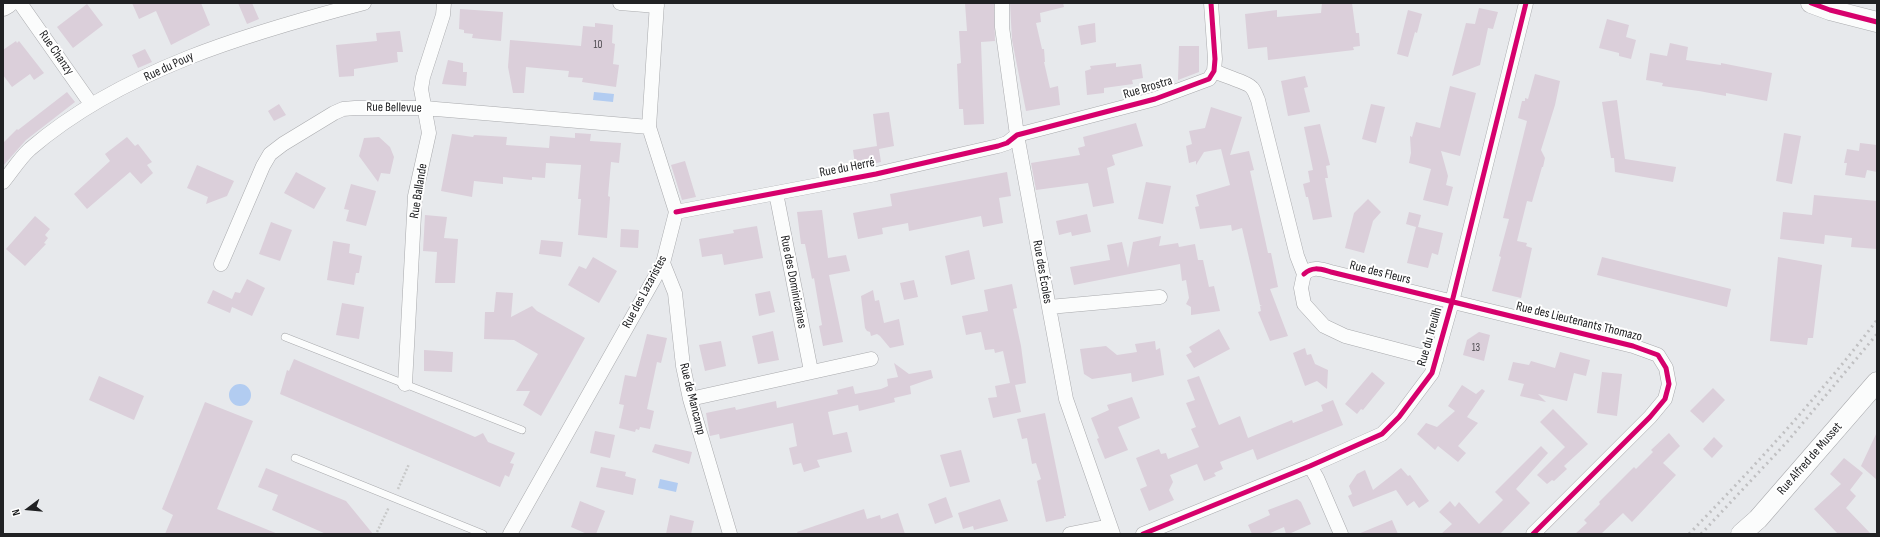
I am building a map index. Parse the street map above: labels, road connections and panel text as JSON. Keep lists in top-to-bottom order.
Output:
{
  "streets": {
    "street": [
      "Rue Chanzy",
      "Rue du Pouy",
      "Rue Brostra",
      "Rue Bellevue",
      "Rue du Herré",
      "Rue Ballande",
      "Rue des Écoles",
      "Rue des Fleurs",
      "Rue des Dominicaines",
      "Rue des Lazaristes",
      "Rue des Lieutenants Thomazo",
      "Rue du Treuilh",
      "Rue de Mancamp",
      "Rue Alfred de Musset"
    ]
  },
  "crossings": [
    ["Rue Chanzy", "Rue du Pouy"],
    ["Rue Brostra", "Rue du Herré"],
    ["Rue Brostra", "Rue des Écoles"],
    ["Rue Bellevue", "Rue Ballande"],
    ["Rue du Herré", "Rue des Écoles"],
    ["Rue du Herré", "Rue des Dominicaines"],
    ["Rue du Herré", "Rue des Lazaristes"],
    ["Rue des Fleurs", "Rue des Lieutenants Thomazo"],
    ["Rue des Fleurs", "Rue du Treuilh"],
    ["Rue des Lazaristes", "Rue de Mancamp"],
    ["Rue des Lieutenants Thomazo", "Rue du Treuilh"]
  ],
  "house_numbers": ["10", "13"],
  "north": "left"
}
